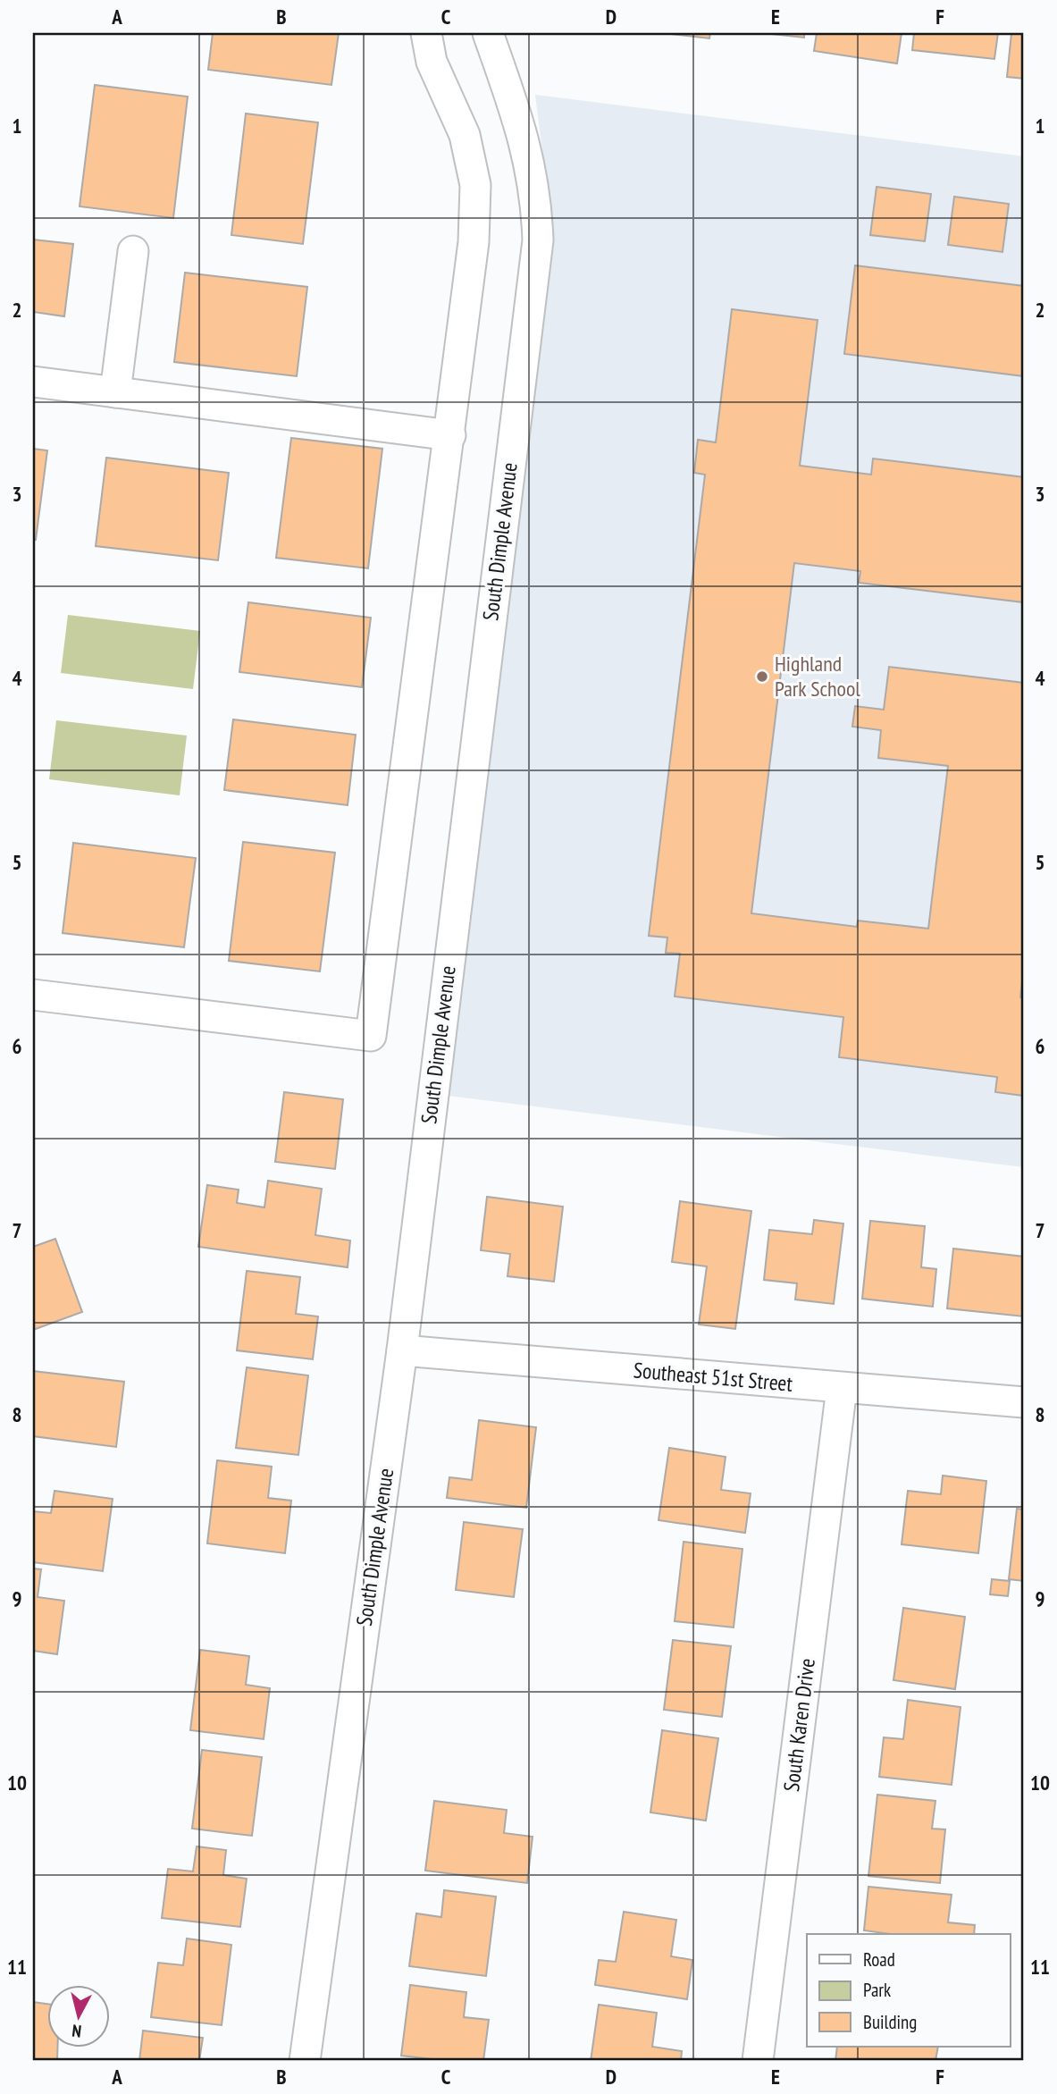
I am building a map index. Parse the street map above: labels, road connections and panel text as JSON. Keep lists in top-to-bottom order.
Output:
{
  "streets": {
    "street": ["South Dimple Avenue", "Southeast 51st Street", "South Karen Drive"]
  },
  "crossings": [
    ["South Dimple Avenue", "Southeast 51st Street"],
    ["Southeast 51st Street", "South Karen Drive"]
  ],
  "places": ["Highland Park School"],
  "legend": ["Road", "Park", "Building"],
  "north": "bottom",
  "grid": {
    "columns": [
      "A",
      "B",
      "C",
      "D",
      "E",
      "F"
    ],
    "rows": [
      "1",
      "2",
      "3",
      "4",
      "5",
      "6",
      "7",
      "8",
      "9",
      "10",
      "11"
    ]
  }
}
